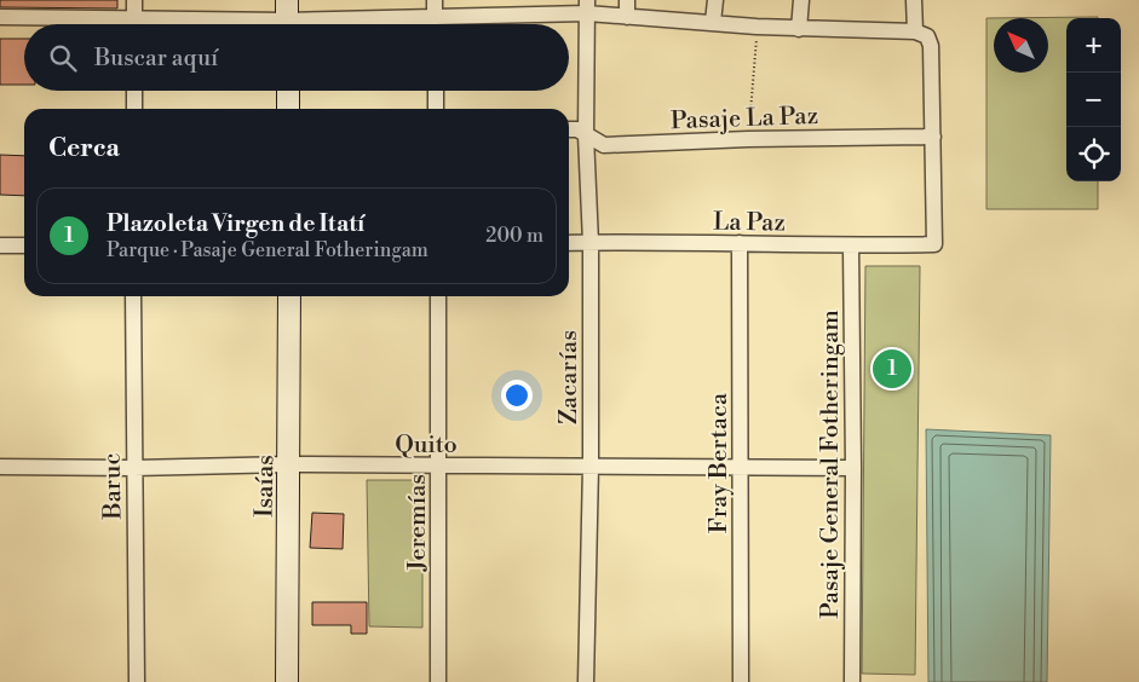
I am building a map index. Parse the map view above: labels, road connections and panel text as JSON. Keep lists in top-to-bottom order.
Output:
{
  "streets": {
    "street": [
      "Pasaje La Paz",
      "La Paz",
      "Zacarías",
      "Quito",
      "Fray Bertaca",
      "Pasaje General Fotheringam",
      "Baruc",
      "Isaías",
      "Jeremías"
    ]
  },
  "crossings": [
    ["Pasaje La Paz", "La Paz"],
    ["Pasaje La Paz", "Zacarías"],
    ["La Paz", "Zacarías"],
    ["La Paz", "Fray Bertaca"],
    ["La Paz", "Pasaje General Fotheringam"],
    ["Zacarías", "Quito"],
    ["Quito", "Fray Bertaca"],
    ["Quito", "Pasaje General Fotheringam"],
    ["Quito", "Baruc"],
    ["Quito", "Isaías"],
    ["Quito", "Jeremías"]
  ],
  "north": "top left",
  "page": {
    "map_buttons": ["+", "−"],
    "search": "Buscar aquí",
    "heading": "Cerca",
    "list": [
      {
        "mark": "1",
        "name": "Plazoleta Virgen de Itatí",
        "note": "Parque · Pasaje General Fotheringam",
        "value": "200 m"
      }
    ],
    "pins": "1"
  }
}
